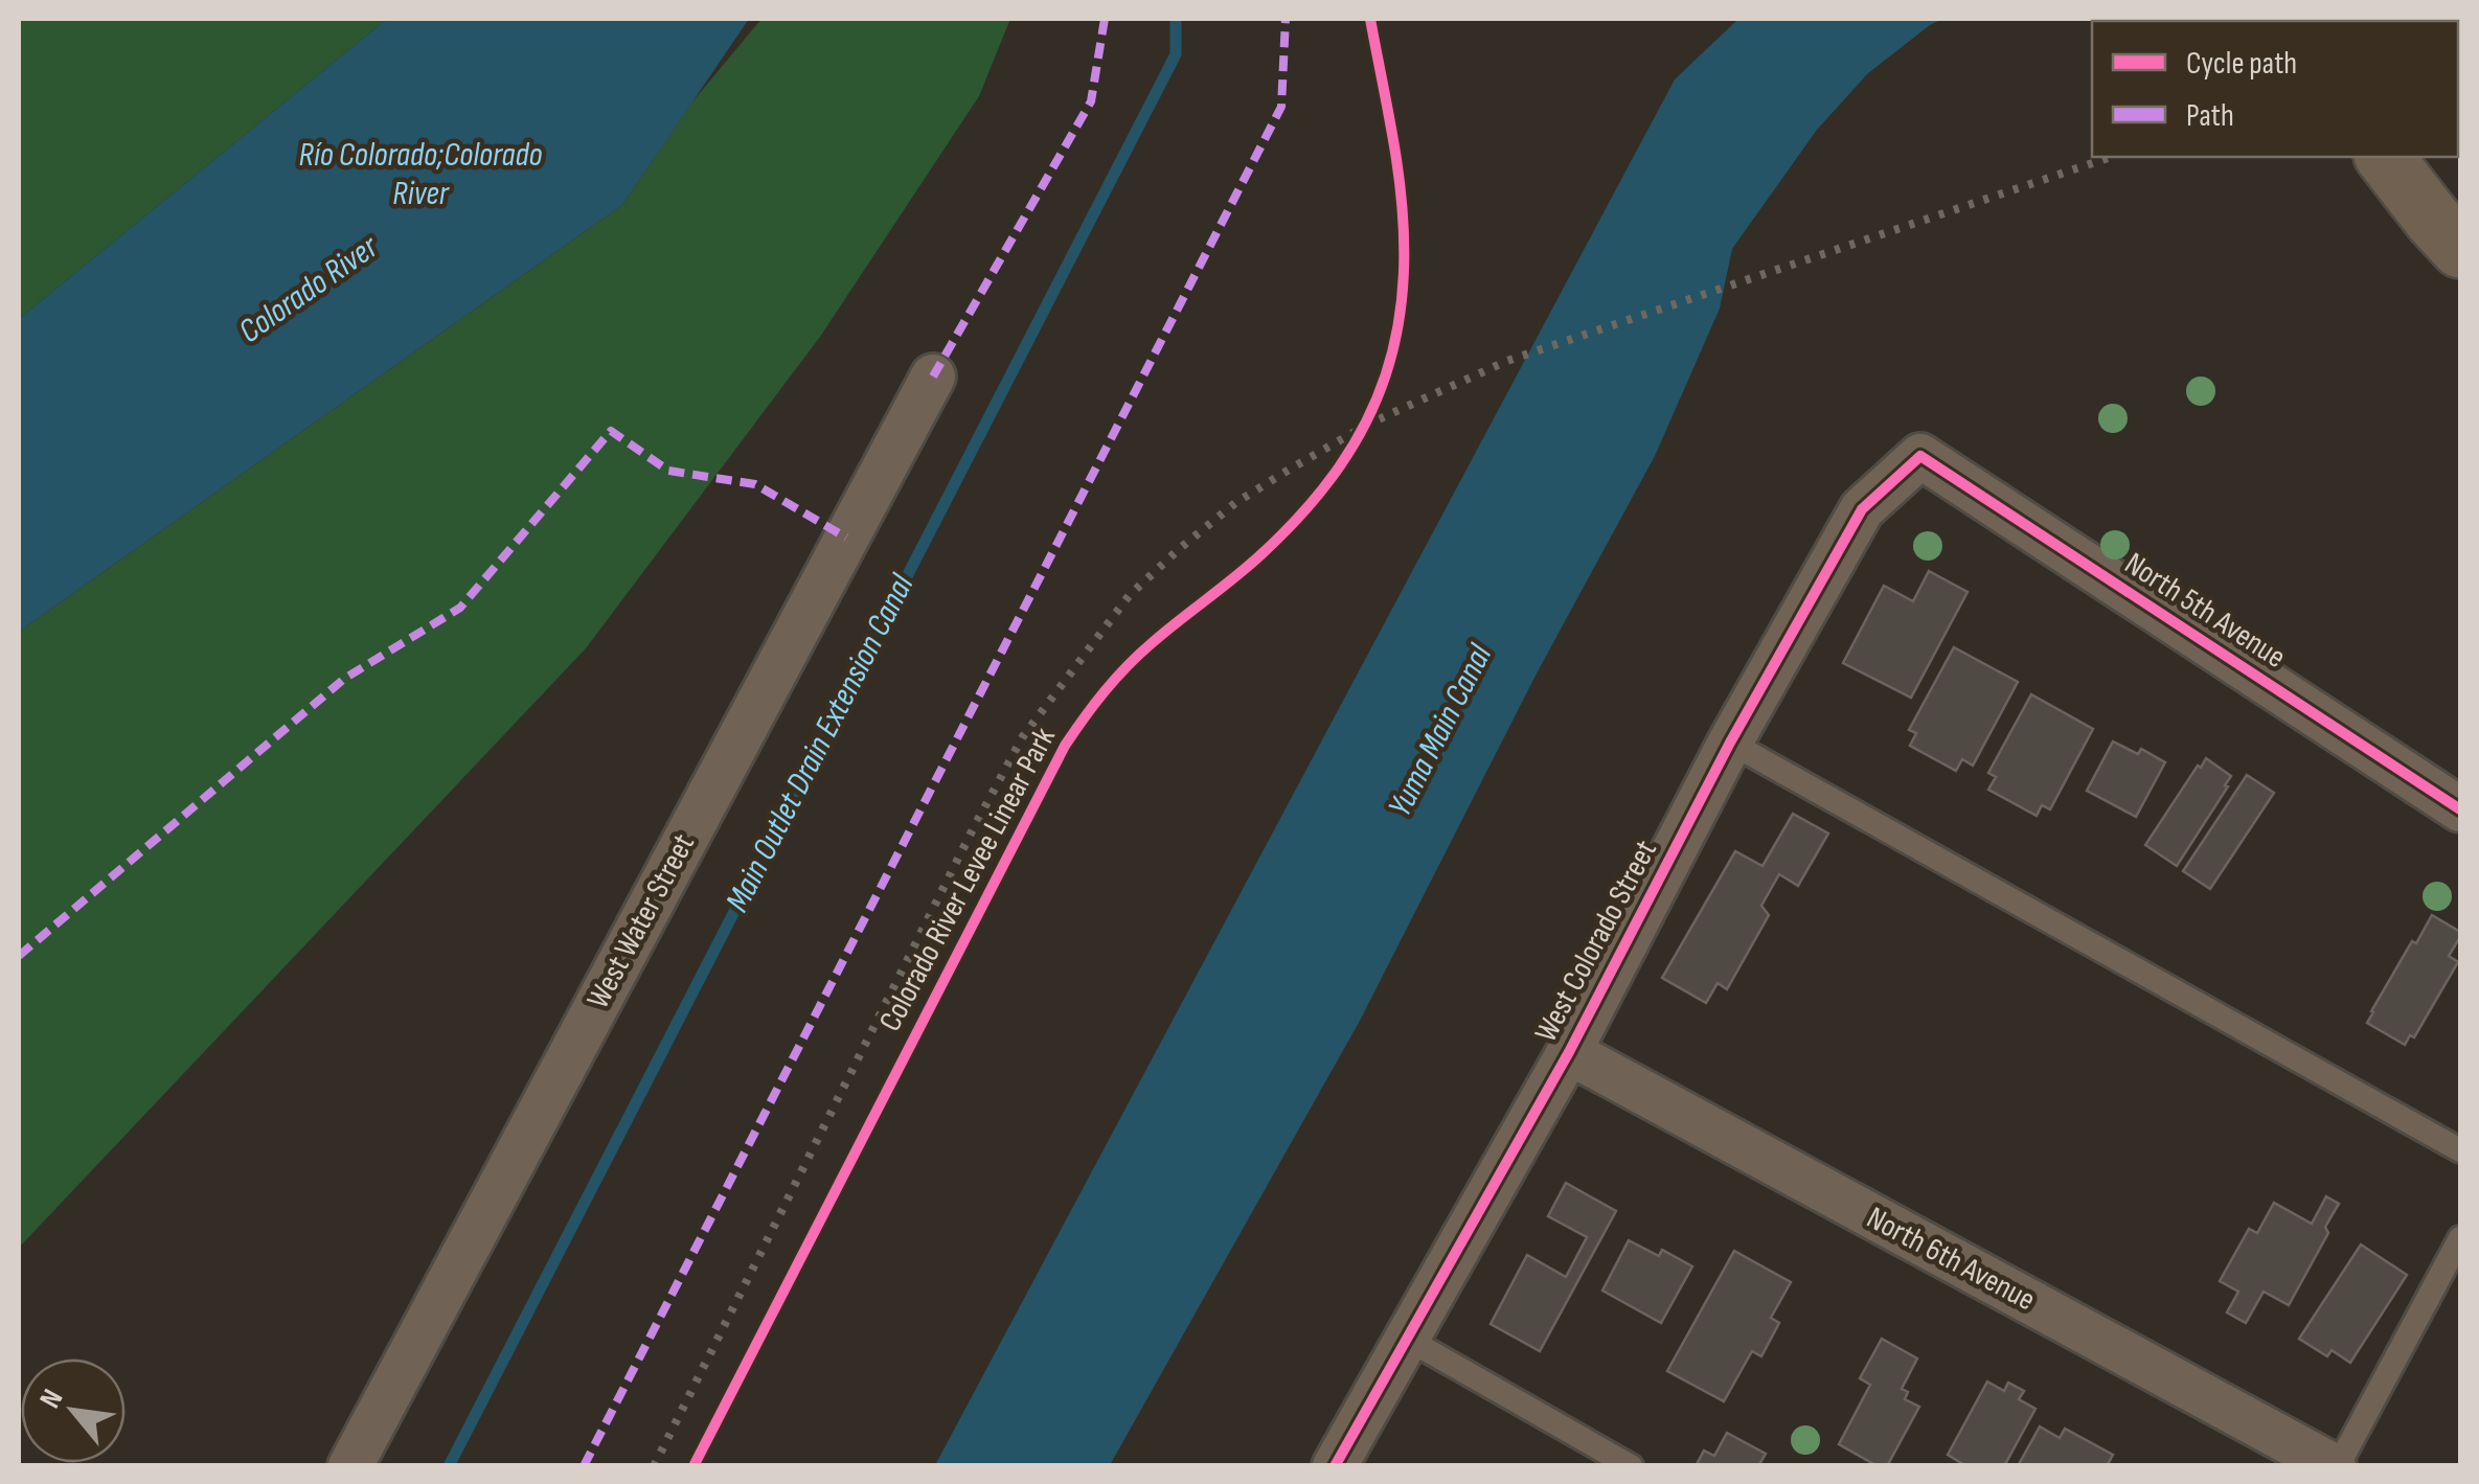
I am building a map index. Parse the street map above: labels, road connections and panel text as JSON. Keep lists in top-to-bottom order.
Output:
{
  "streets": {
    "street": [
      "North 5th Avenue",
      "West Water Street",
      "West Colorado Street",
      "North 6th Avenue"
    ],
    "cycle path": ["Colorado River Levee Linear Park"]
  },
  "crossings": [
    ["North 5th Avenue", "West Colorado Street"],
    ["West Colorado Street", "North 6th Avenue"]
  ],
  "water": [
    "Río Colorado;Colorado River",
    "Colorado River",
    "Yuma Main Canal",
    "Main Outlet Drain Extension Canal"
  ],
  "legend": ["Cycle path", "Path"],
  "north": "top left"
}
